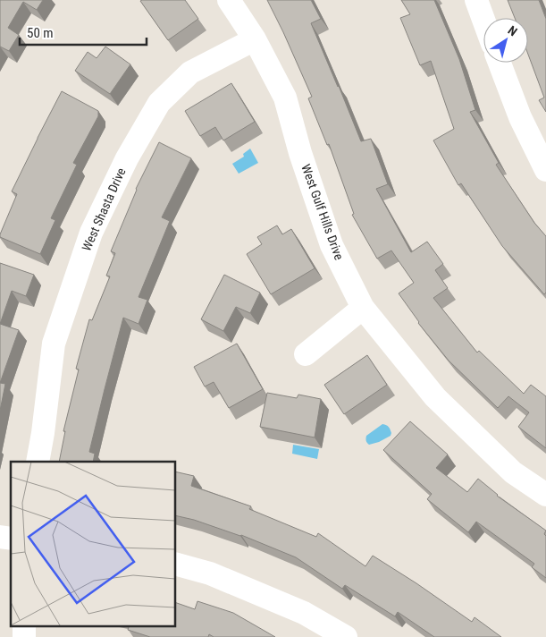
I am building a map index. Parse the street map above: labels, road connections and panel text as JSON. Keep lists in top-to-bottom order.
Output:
{
  "streets": {
    "street": ["West Shasta Drive", "West Gulf Hills Drive"]
  },
  "crossings": [
    ["West Shasta Drive", "West Gulf Hills Drive"]
  ],
  "scale_bar": "50 m",
  "north": "top right"
}
